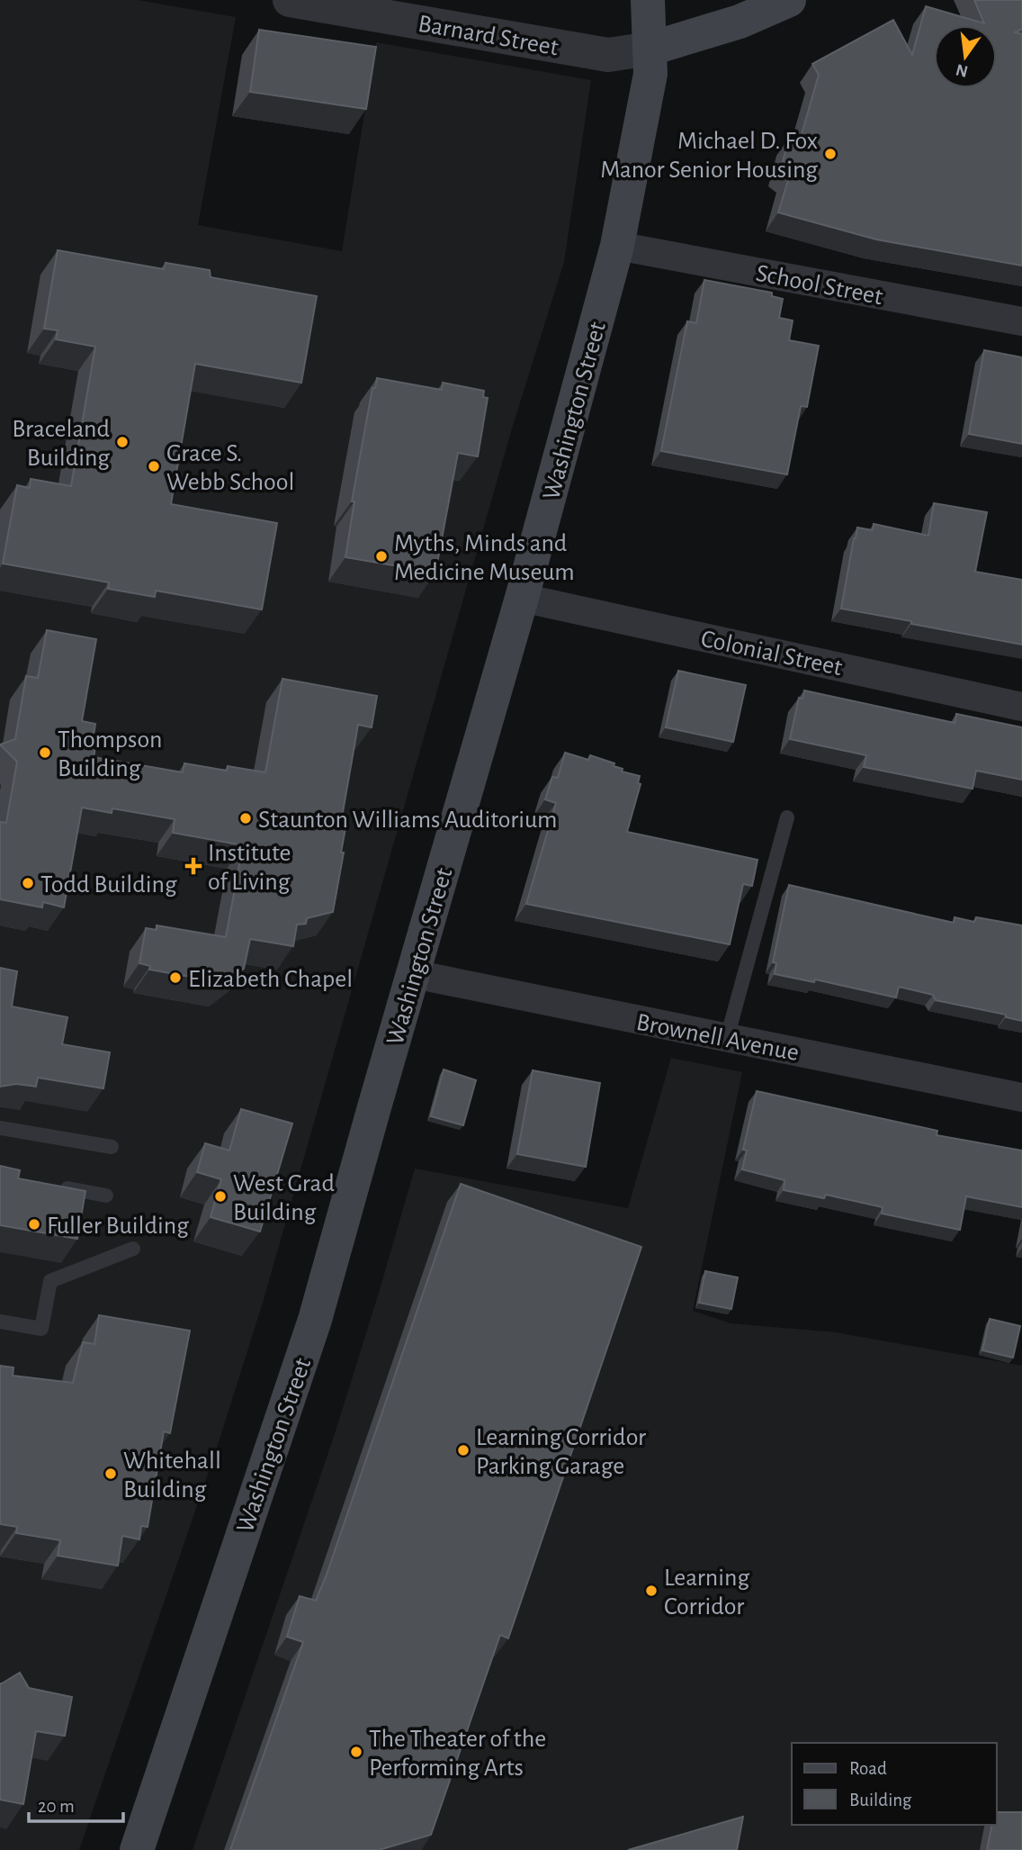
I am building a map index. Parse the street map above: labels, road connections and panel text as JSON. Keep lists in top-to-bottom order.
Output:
{
  "streets": {
    "main road": ["Washington Street"],
    "street": [
      "Barnard Street",
      "School Street",
      "Colonial Street",
      "Brownell Avenue"
    ]
  },
  "crossings": [
    ["Barnard Street", "Washington Street"],
    ["School Street", "Washington Street"],
    ["Washington Street", "Colonial Street"],
    ["Washington Street", "Brownell Avenue"]
  ],
  "places": {
    "other": [
      "Michael D. Fox Manor Senior Housing",
      "Braceland Building",
      "Grace S. Webb School",
      "Myths, Minds and Medicine Museum",
      "Thompson Building",
      "Staunton Williams Auditorium",
      "Todd Building",
      "Elizabeth Chapel",
      "West Grad Building",
      "Fuller Building",
      "Learning Corridor Parking Garage",
      "Whitehall Building",
      "Learning Corridor",
      "The Theater of the Performing Arts"
    ],
    "health": ["Institute of Living"]
  },
  "legend": ["Road", "Building"],
  "scale_bar": "20 m",
  "north": "bottom"
}
